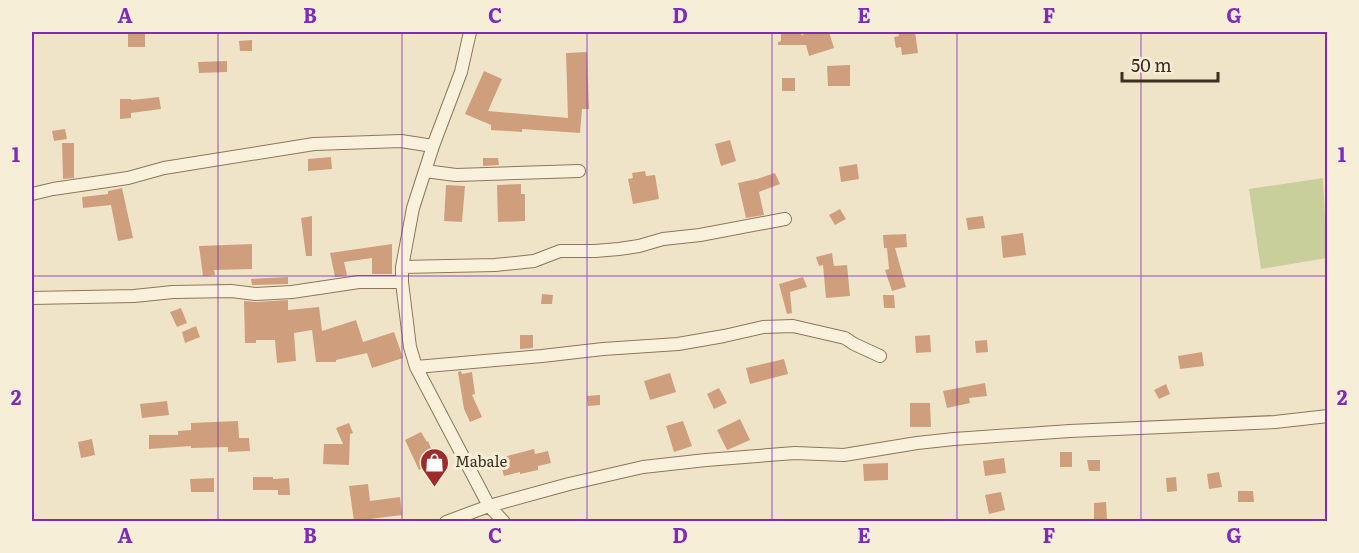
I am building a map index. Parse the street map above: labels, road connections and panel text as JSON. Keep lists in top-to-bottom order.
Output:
{
  "places": {
    "shop": ["Mabale"]
  },
  "scale_bar": "50 m",
  "grid": {
    "columns": [
      "A",
      "B",
      "C",
      "D",
      "E",
      "F",
      "G"
    ],
    "rows": ["1", "2"]
  }
}
